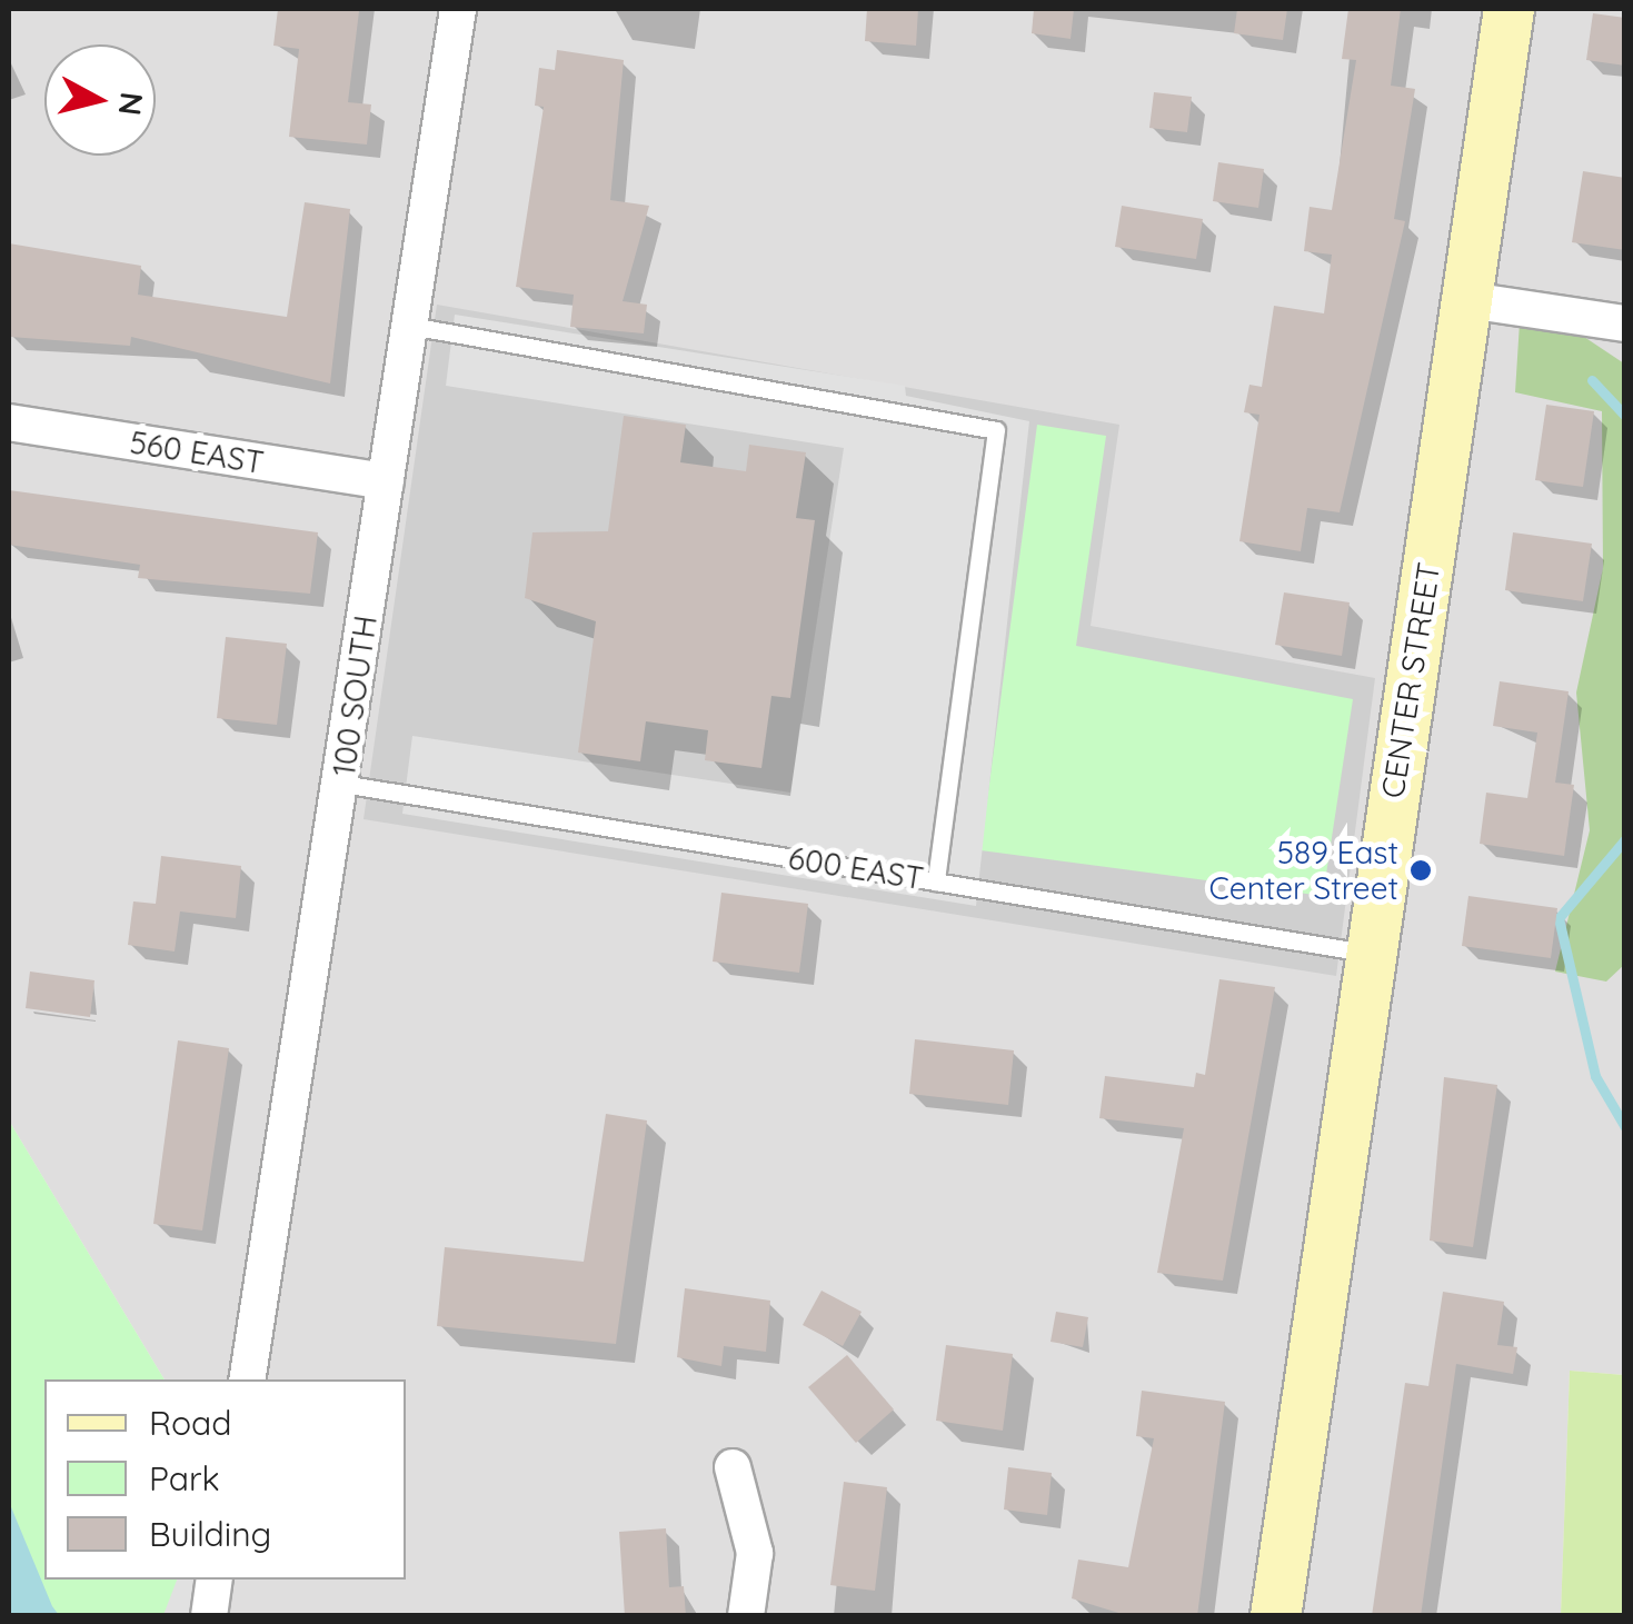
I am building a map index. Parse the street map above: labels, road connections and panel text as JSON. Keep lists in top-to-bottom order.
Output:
{
  "streets": {
    "street": ["560 EAST", "CENTER STREET", "100 SOUTH"],
    "lane": ["600 EAST"]
  },
  "crossings": [
    ["560 EAST", "100 SOUTH"],
    ["CENTER STREET", "600 EAST"],
    ["100 SOUTH", "600 EAST"]
  ],
  "places": ["589 East Center Street"],
  "legend": ["Road", "Park", "Building"],
  "north": "right"
}
